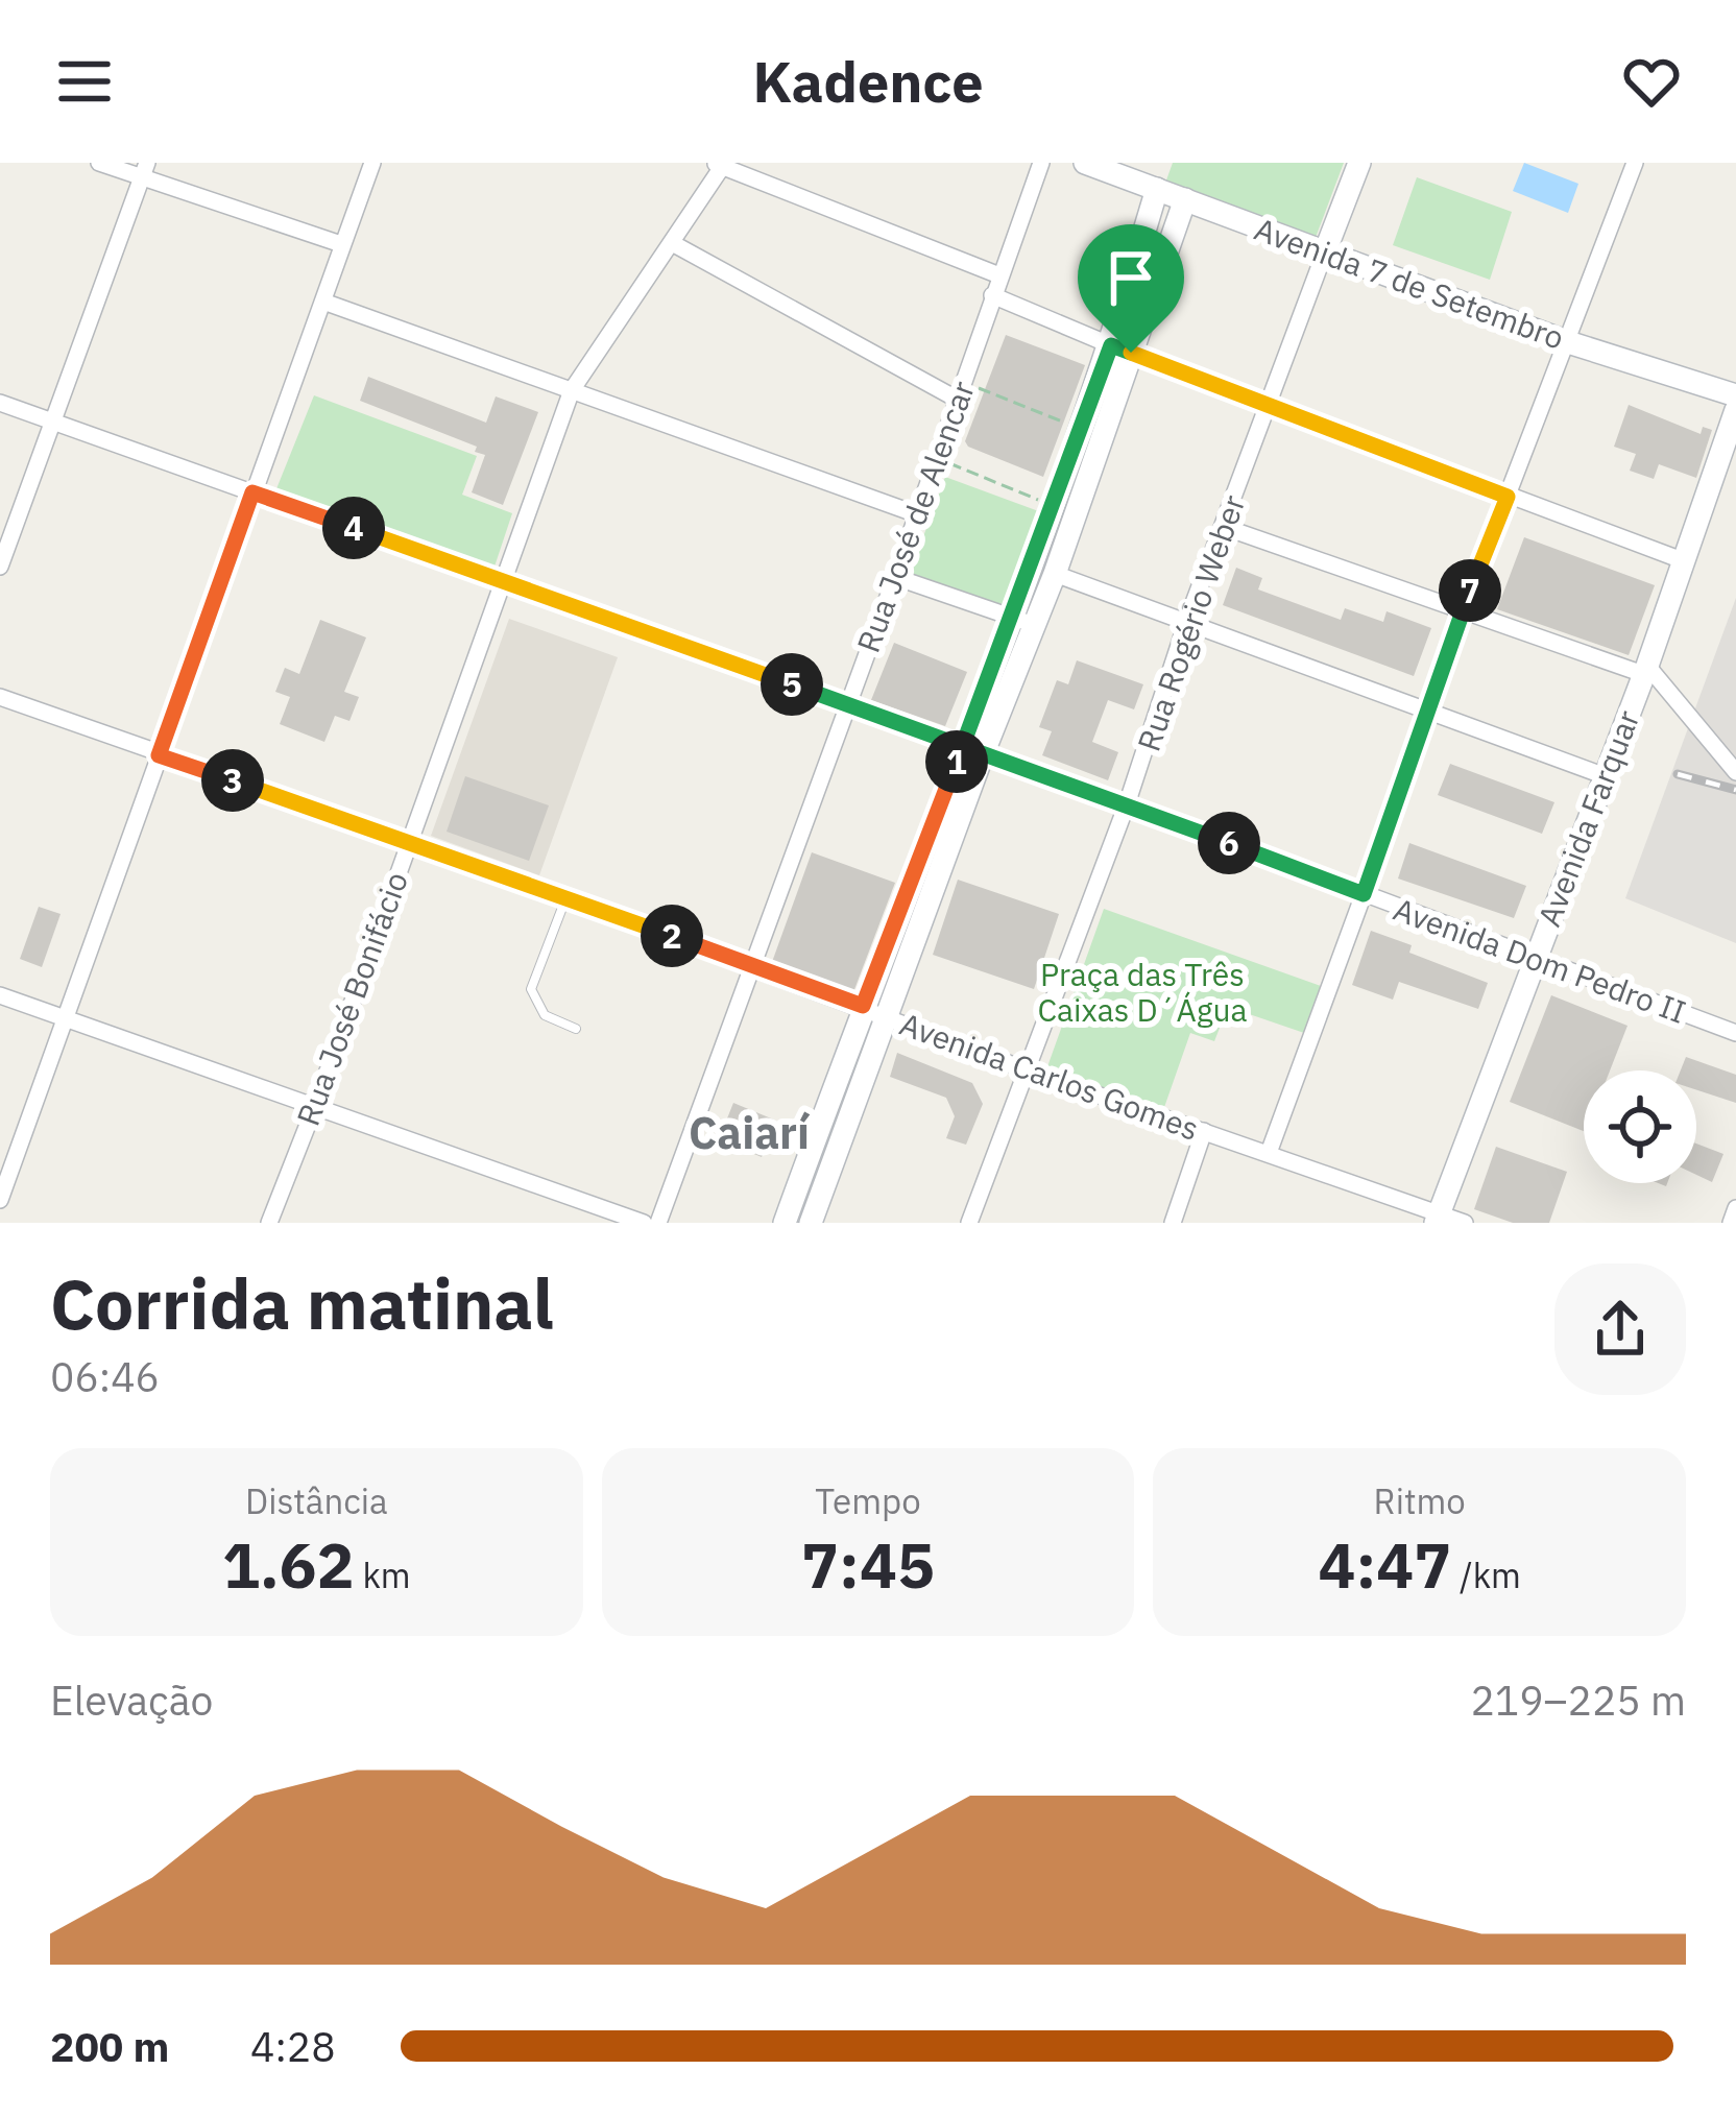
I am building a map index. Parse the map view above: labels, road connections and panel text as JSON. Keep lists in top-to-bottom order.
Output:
{
  "streets": {
    "street": [
      "Avenida 7 de Setembro",
      "Rua José de Alencar",
      "Rua Rogério Weber",
      "Avenida Farquar",
      "Avenida Dom Pedro II",
      "Rua José Bonifácio",
      "Avenida Carlos Gomes"
    ]
  },
  "crossings": [
    ["Avenida 7 de Setembro", "Rua Rogério Weber"],
    ["Rua José de Alencar", "Avenida Dom Pedro II"],
    ["Rua José de Alencar", "Avenida Carlos Gomes"],
    ["Rua Rogério Weber", "Avenida Dom Pedro II"],
    ["Rua Rogério Weber", "Avenida Carlos Gomes"],
    ["Avenida Farquar", "Avenida Dom Pedro II"],
    ["Avenida Farquar", "Avenida Carlos Gomes"],
    ["Avenida Dom Pedro II", "Rua José Bonifácio"],
    ["Rua José Bonifácio", "Avenida Carlos Gomes"]
  ],
  "districts": ["Caiarí"],
  "parks": ["Praça das Três Caixas D´Água"],
  "page": {
    "header": "Kadence",
    "pins": [
      "4",
      "7",
      "5",
      "1",
      "3",
      "6",
      "2"
    ],
    "heading": ["Corrida matinal", "06:46"],
    "stats": [
      ["Distância", "1.62 km"],
      ["Tempo", "7:45"],
      ["Ritmo", "4:47 /km"]
    ],
    "chart": ["Elevação", "219–225 m"],
    "list": [
      {
        "name": "200 m",
        "note": "4:28"
      }
    ]
  }
}
